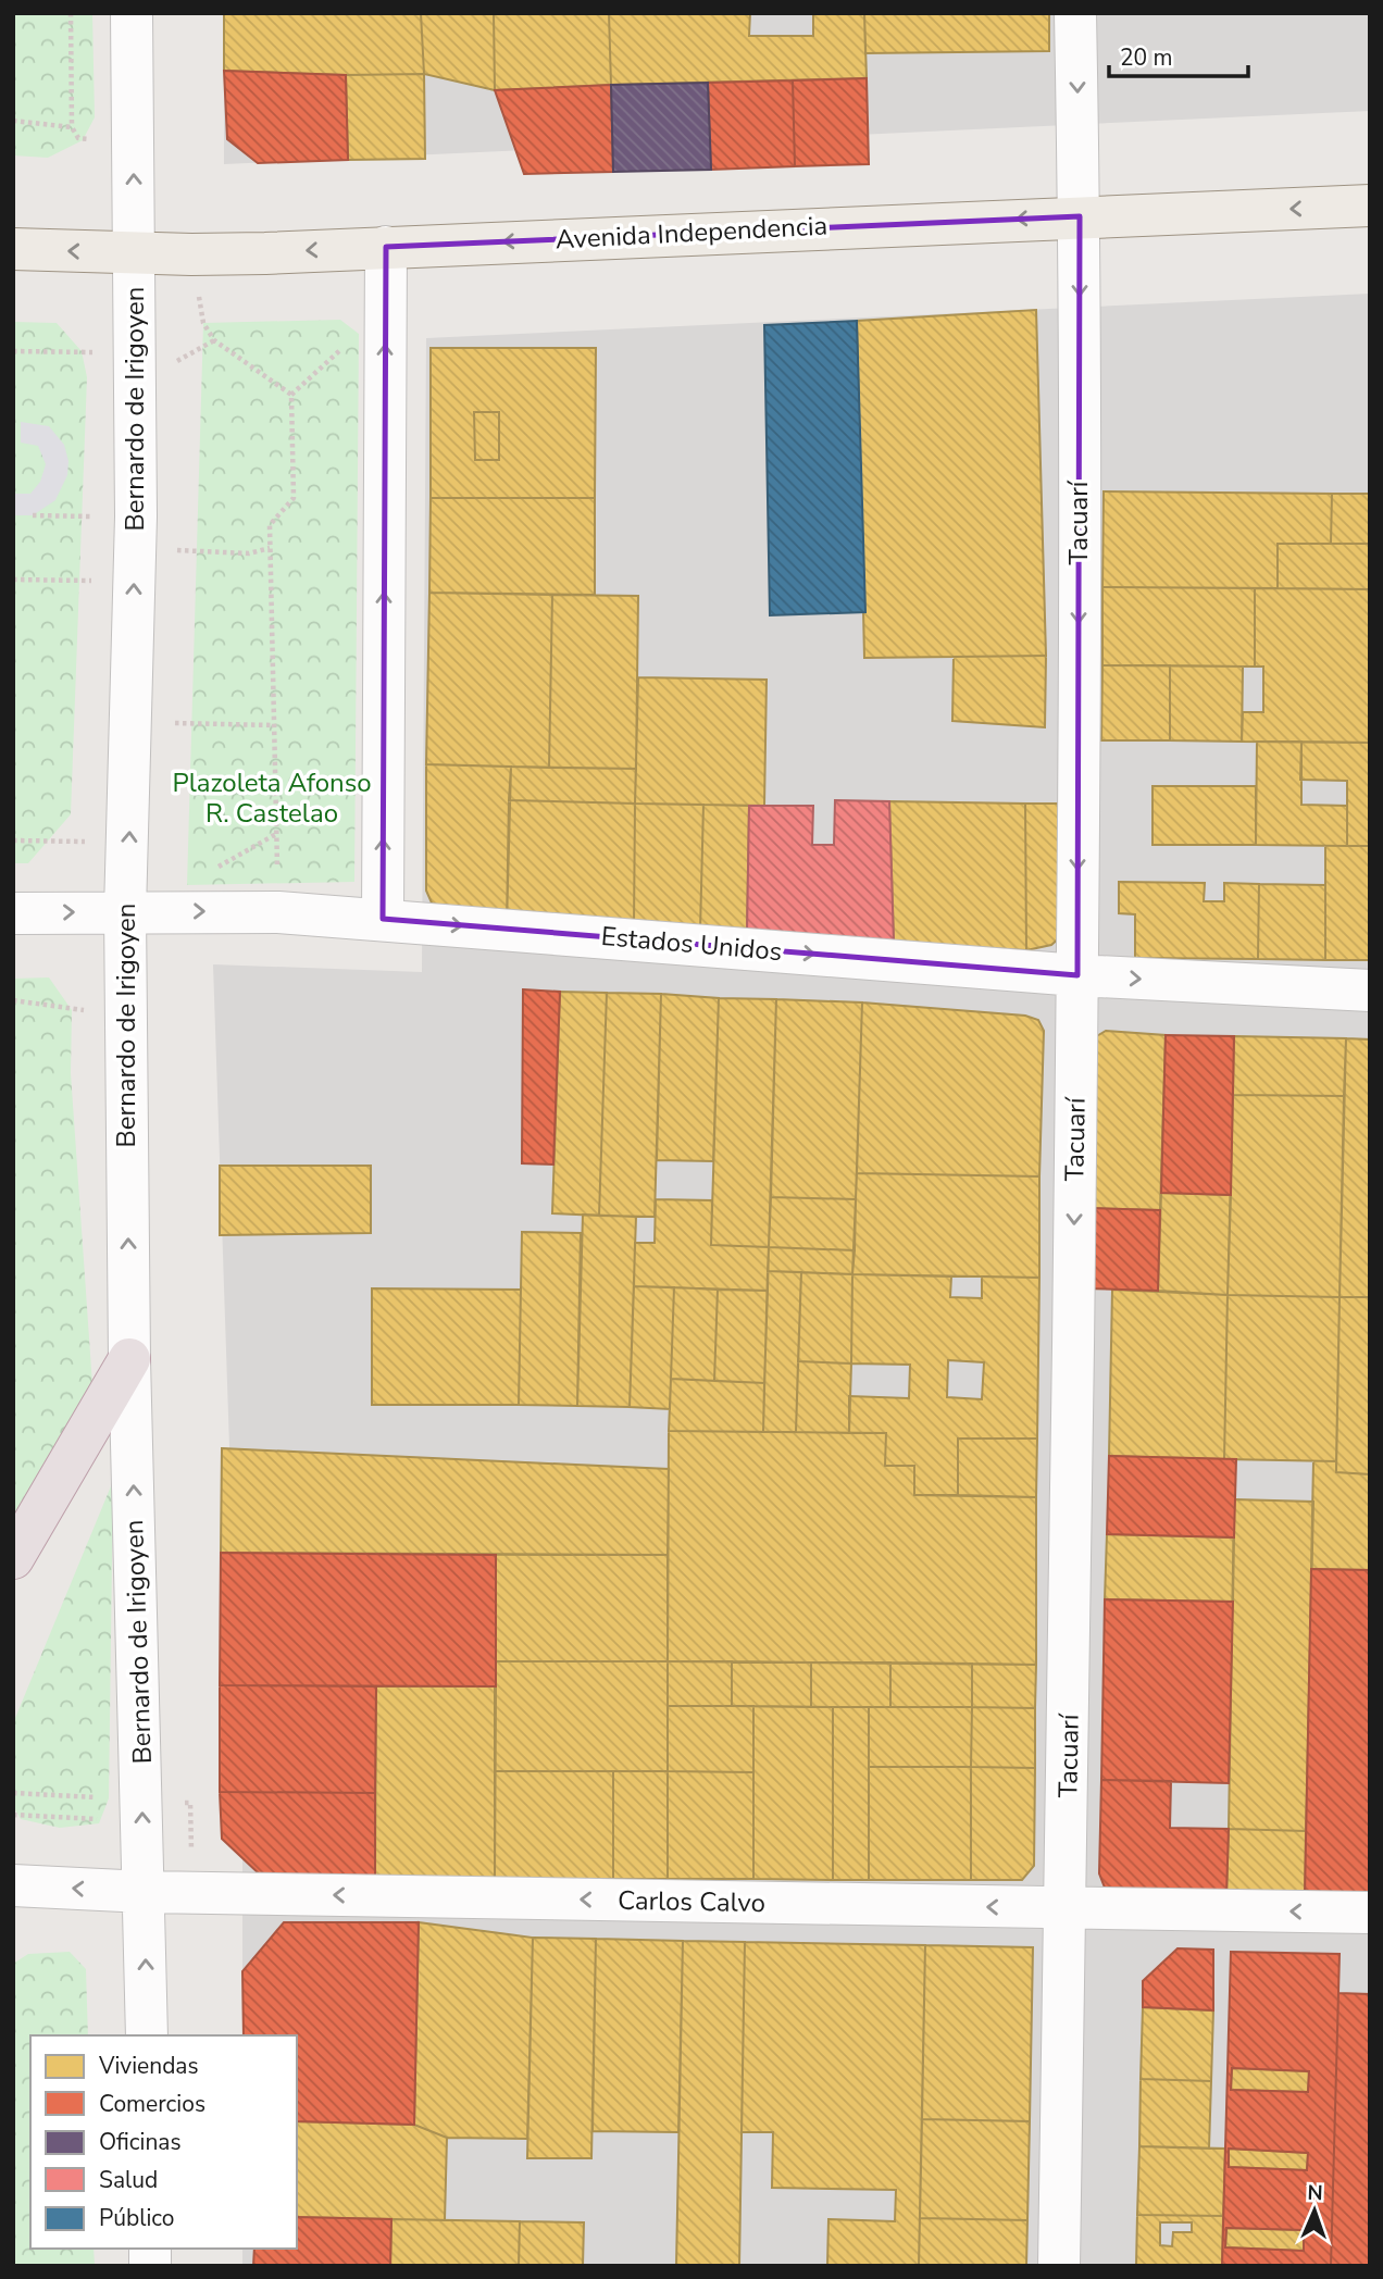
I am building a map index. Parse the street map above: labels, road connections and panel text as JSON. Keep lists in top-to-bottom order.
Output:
{
  "streets": {
    "main road": ["Avenida Independencia"],
    "street": [
      "Bernardo de Irigoyen",
      "Tacuarí",
      "Estados Unidos",
      "Carlos Calvo"
    ]
  },
  "crossings": [
    ["Avenida Independencia", "Bernardo de Irigoyen"],
    ["Avenida Independencia", "Tacuarí"],
    ["Bernardo de Irigoyen", "Estados Unidos"],
    ["Bernardo de Irigoyen", "Carlos Calvo"],
    ["Tacuarí", "Estados Unidos"],
    ["Tacuarí", "Carlos Calvo"]
  ],
  "one_way": [
    "Avenida Independencia",
    "Bernardo de Irigoyen",
    "Tacuarí",
    "Estados Unidos",
    "Carlos Calvo"
  ],
  "parks": ["Plazoleta Afonso R. Castelao"],
  "legend": [
    "Viviendas",
    "Comercios",
    "Oficinas",
    "Salud",
    "Público"
  ],
  "scale_bar": "20 m",
  "north": "top"
}
